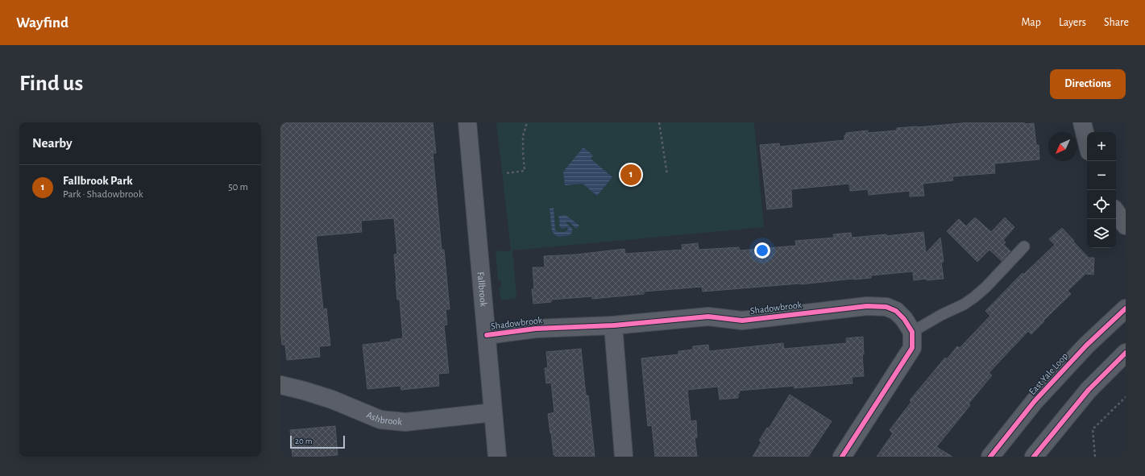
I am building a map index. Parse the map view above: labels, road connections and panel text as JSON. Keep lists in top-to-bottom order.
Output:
{
  "streets": {
    "main road": ["East Yale Loop"],
    "street": ["Fallbrook", "Shadowbrook", "Ashbrook"]
  },
  "crossings": [
    ["Fallbrook", "Shadowbrook"],
    ["Fallbrook", "Ashbrook"]
  ],
  "scale_bar": "20 m",
  "north": "bottom left",
  "page": {
    "header": "Wayfind",
    "nav": ["Map", "Layers", "Share"],
    "buttons": "Directions",
    "title": "Find us",
    "heading": "Nearby",
    "map_buttons": ["+", "−"],
    "pins": "1",
    "list": [
      {
        "mark": "1",
        "name": "Fallbrook Park",
        "note": "Park · Shadowbrook",
        "value": "50 m"
      }
    ],
    "scale": "20 m"
  }
}
